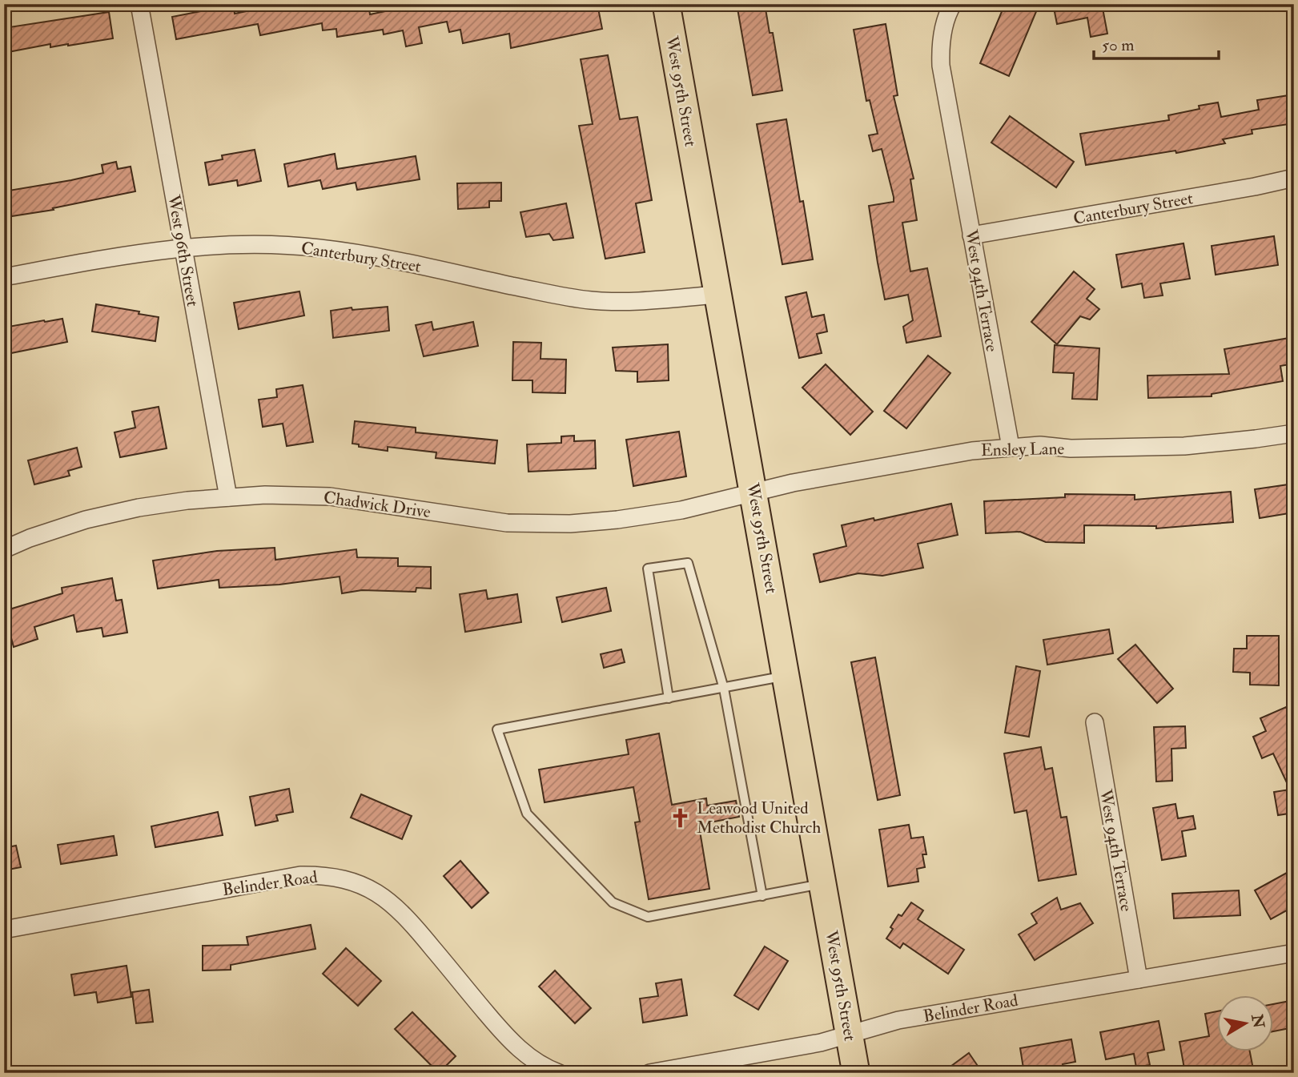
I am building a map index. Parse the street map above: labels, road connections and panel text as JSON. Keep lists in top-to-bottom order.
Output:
{
  "streets": {
    "main road": ["West 95th Street"],
    "street": [
      "Canterbury Street",
      "West 96th Street",
      "West 94th Terrace",
      "Ensley Lane",
      "Chadwick Drive",
      "Belinder Road"
    ]
  },
  "crossings": [
    ["West 95th Street", "Canterbury Street"],
    ["West 95th Street", "Ensley Lane"],
    ["West 95th Street", "Chadwick Drive"],
    ["West 95th Street", "Belinder Road"],
    ["Canterbury Street", "West 96th Street"],
    ["Canterbury Street", "West 94th Terrace"],
    ["West 96th Street", "Chadwick Drive"],
    ["West 94th Terrace", "Ensley Lane"],
    ["West 94th Terrace", "Belinder Road"],
    ["Ensley Lane", "Chadwick Drive"]
  ],
  "places": {
    "church": ["Leawood United Methodist Church"]
  },
  "scale_bar": "50 m",
  "north": "right"
}
